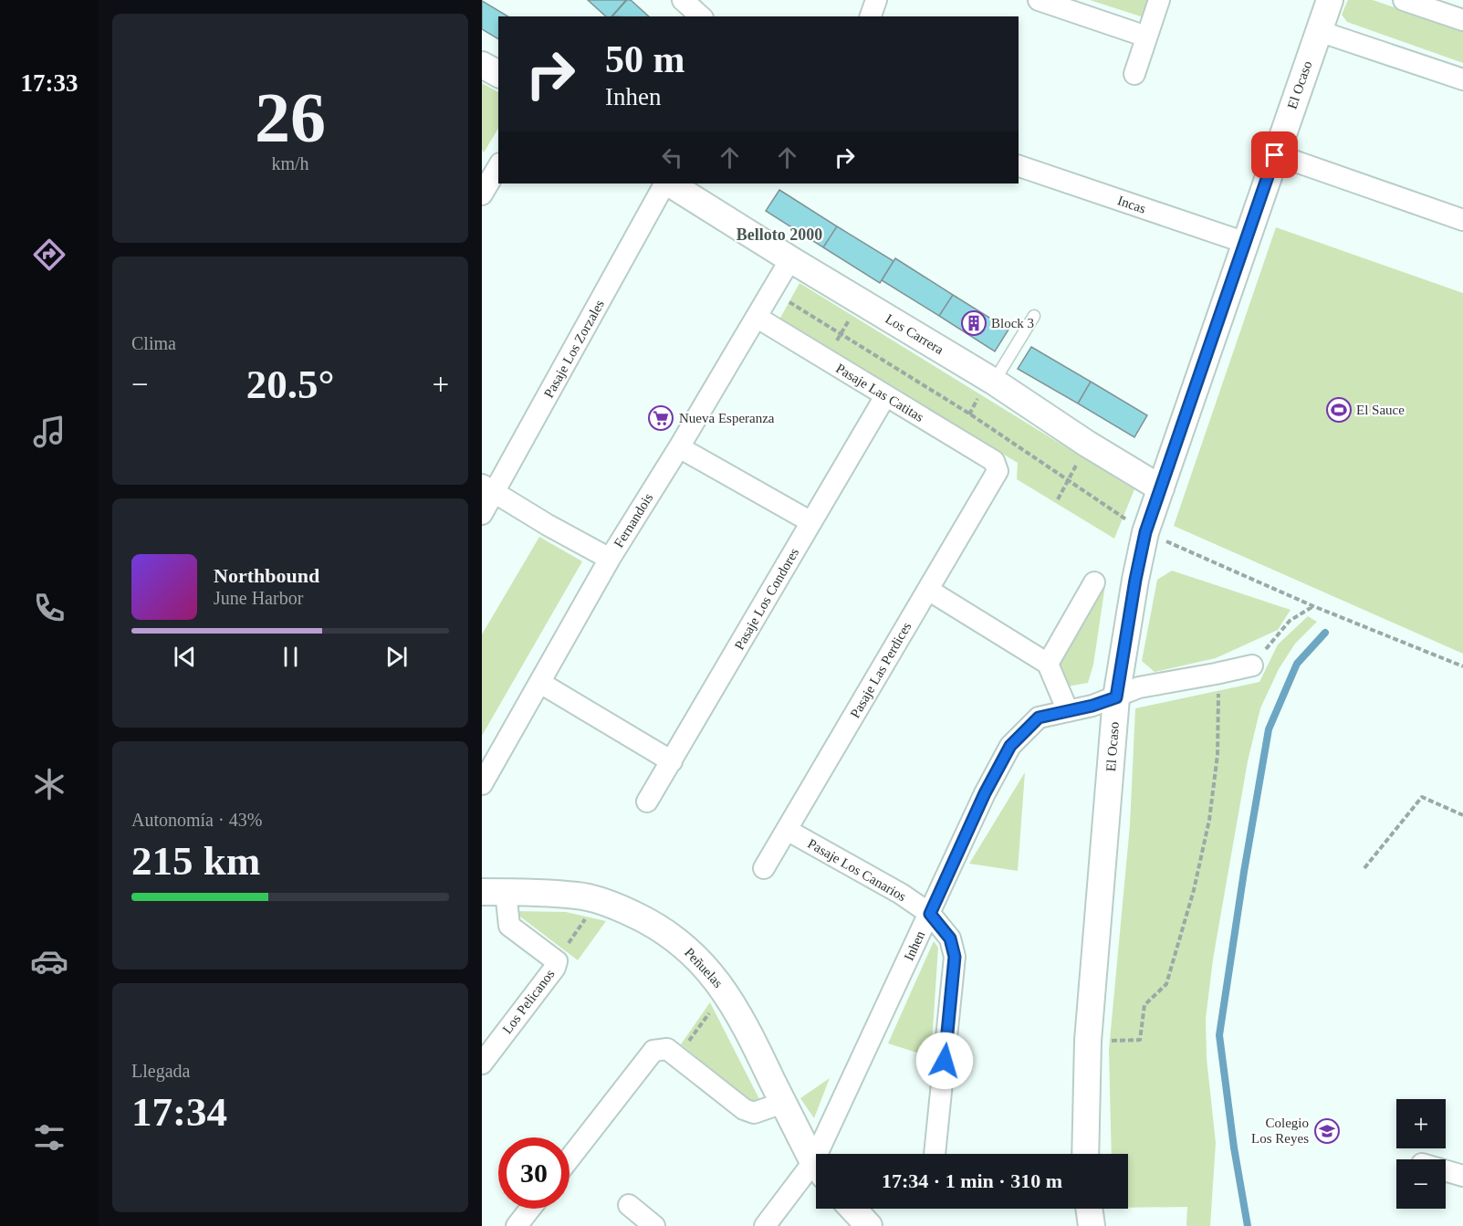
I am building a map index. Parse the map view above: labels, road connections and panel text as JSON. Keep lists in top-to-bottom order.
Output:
{
  "streets": {
    "street": [
      "El Ocaso",
      "Incas",
      "Los Carrera",
      "Pasaje Los Zorzales",
      "Pasaje Las Catitas",
      "Fernandois",
      "Pasaje Los Condores",
      "Pasaje Las Perdices",
      "Pasaje Los Canarios",
      "Inhen",
      "Peñuelas",
      "Los Pelicanos"
    ]
  },
  "crossings": [
    ["El Ocaso", "Incas"],
    ["El Ocaso", "Los Carrera"],
    ["El Ocaso", "Inhen"],
    ["Los Carrera", "Pasaje Los Zorzales"],
    ["Los Carrera", "Fernandois"],
    ["Pasaje Las Catitas", "Fernandois"],
    ["Pasaje Las Catitas", "Pasaje Los Condores"],
    ["Pasaje Las Catitas", "Pasaje Las Perdices"],
    ["Pasaje Las Perdices", "Pasaje Los Canarios"],
    ["Pasaje Los Canarios", "Inhen"],
    ["Peñuelas", "Los Pelicanos"]
  ],
  "districts": ["Belloto 2000"],
  "places": {
    "building": ["Block 3"],
    "sports": ["El Sauce"],
    "supermarket": ["Nueva Esperanza"],
    "school or university": ["Colegio Los Reyes"]
  },
  "page": {
    "tabs": "17:33",
    "tile": [
      ["26", "km/h"],
      "Clima",
      ["Autonomía · 43%", "215 km"],
      ["Llegada", "17:34"]
    ],
    "turn": ["50 m", "Inhen"],
    "heat": ["−", "20.5°", "+"],
    "song": ["Northbound", "June Harbor"],
    "map_buttons": ["+", "−"],
    "limit": "30",
    "trip": "17:34 · 1 min · 310 m"
  }
}
